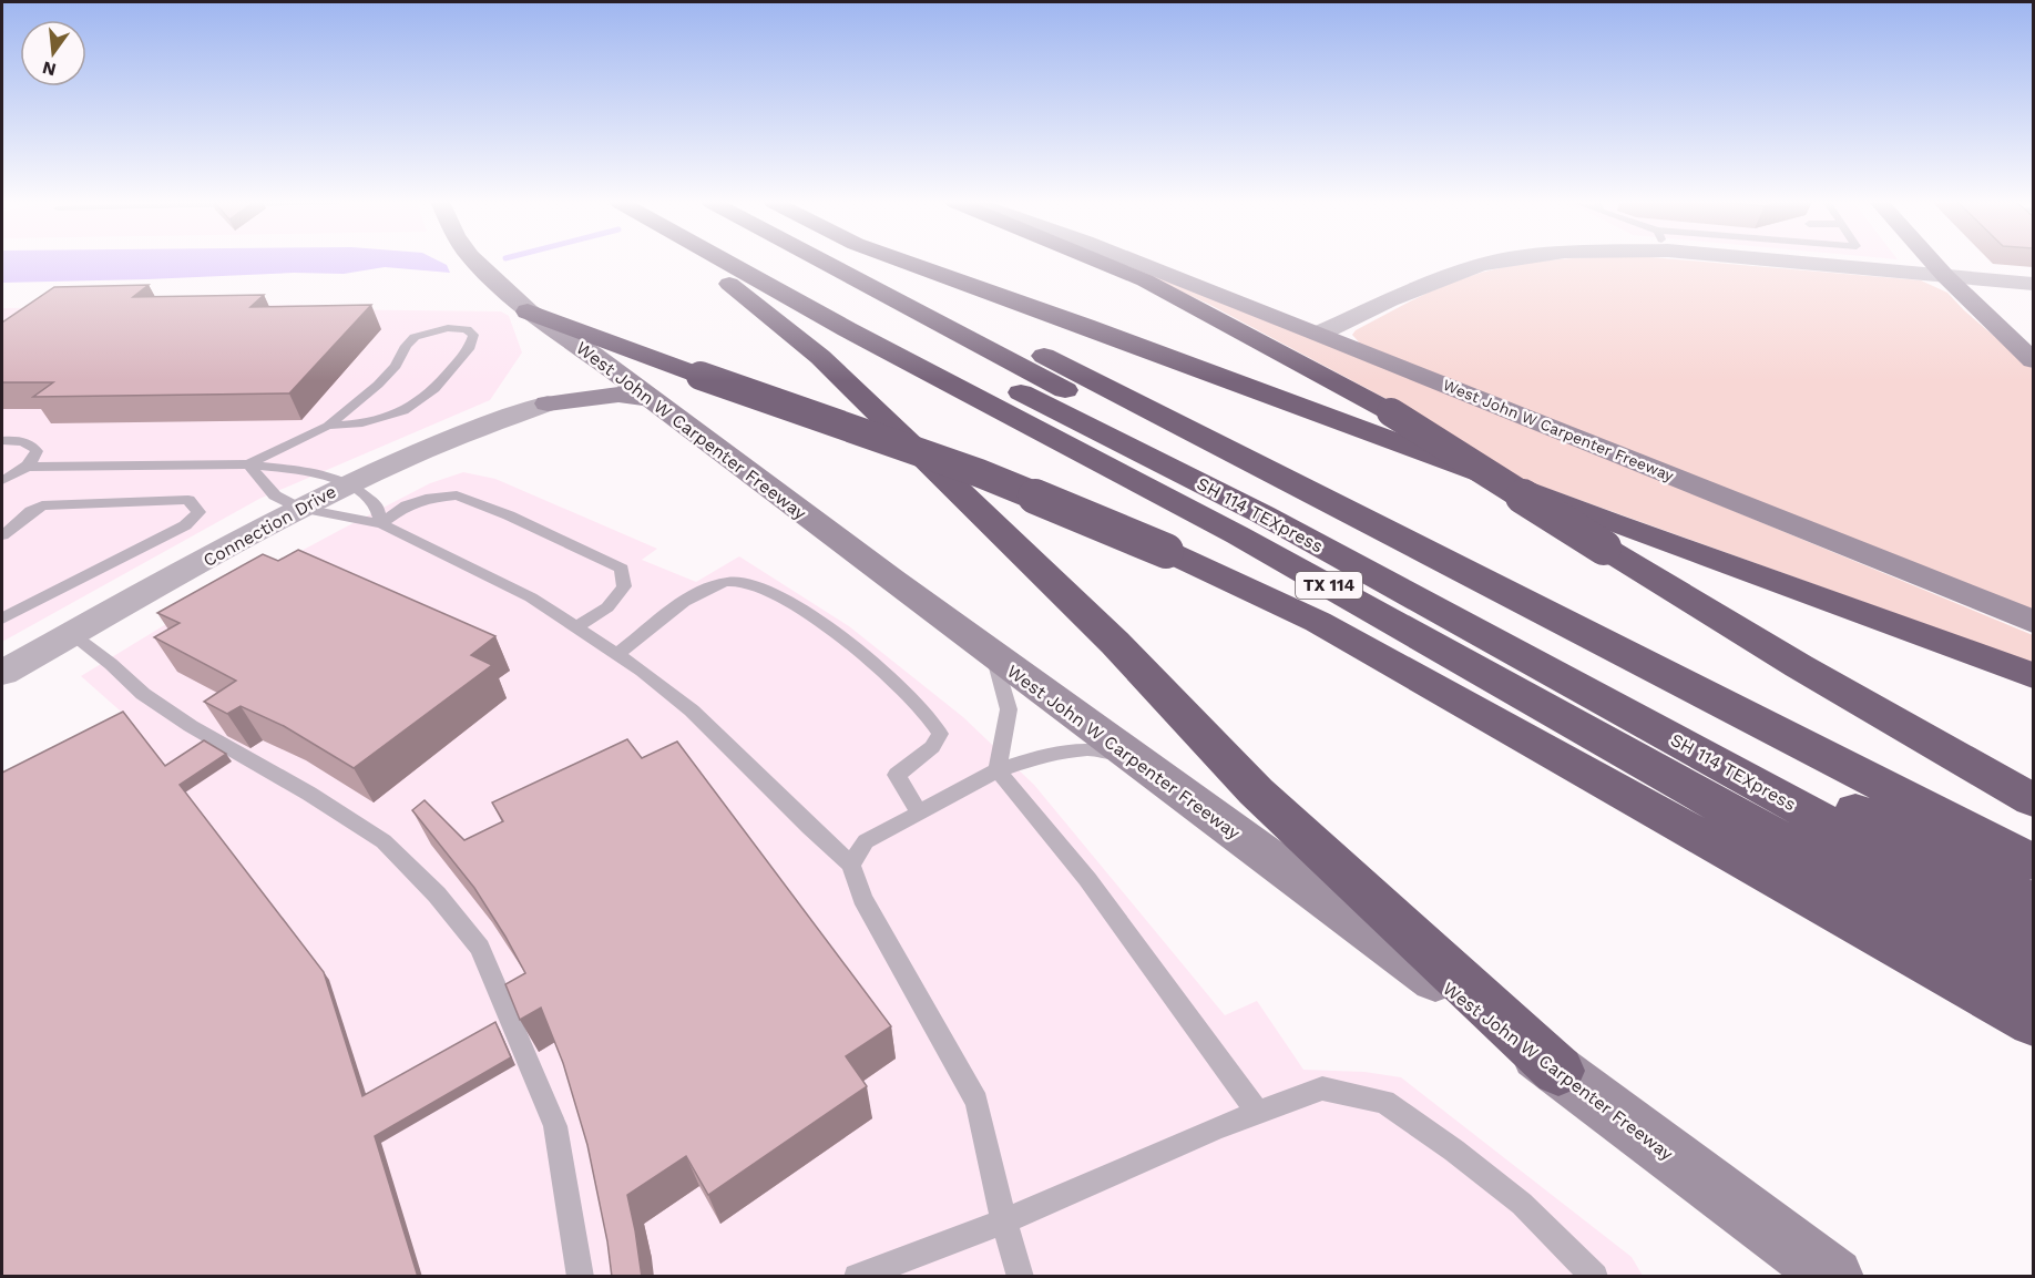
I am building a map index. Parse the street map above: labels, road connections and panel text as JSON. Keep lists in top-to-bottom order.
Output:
{
  "streets": {
    "highway": ["SH 114 TEXpress", "TX 114"],
    "main road": ["West John W Carpenter Freeway"],
    "street": ["Connection Drive"]
  },
  "north": "bottom"
}
